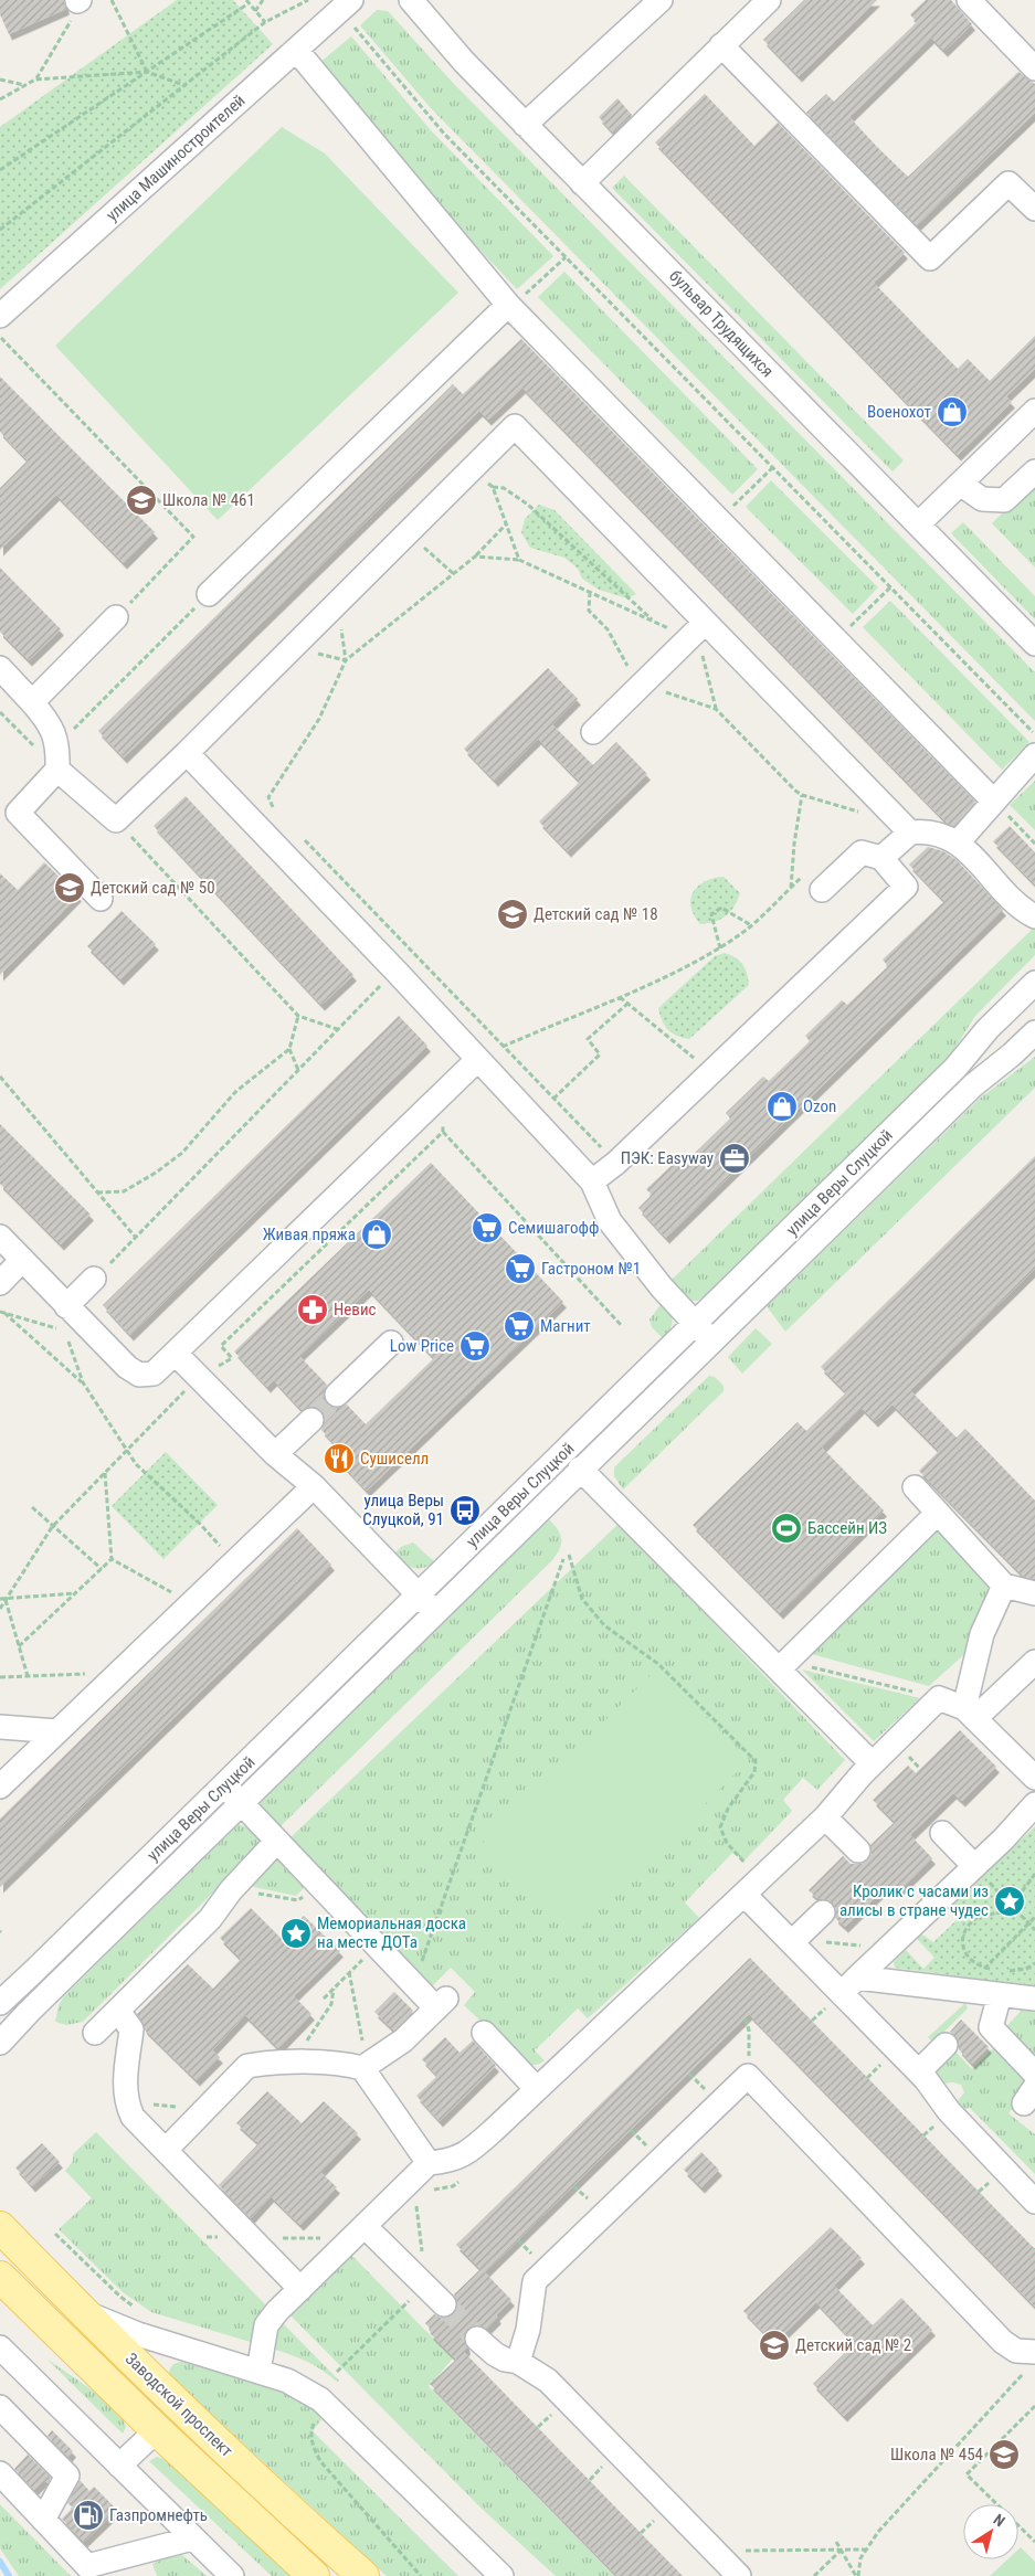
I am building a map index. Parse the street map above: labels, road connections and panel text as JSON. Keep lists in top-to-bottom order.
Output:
{
  "streets": {
    "main road": ["Заводской проспект"],
    "street": ["улица Машиностроителей", "бульвар Трудящихся", "улица Веры Слуцкой"]
  },
  "places": {
    "shop": ["Военохот", "Ozon", "Живая пряжа"],
    "school or university": [
      "Школа № 461",
      "Детский сад № 50",
      "Детский сад № 18",
      "Детский сад № 2",
      "Школа № 454"
    ],
    "office": ["ПЭК: Easyway"],
    "supermarket": [
      "Семишагофф",
      "Гастроном №1",
      "Магнит",
      "Low Price"
    ],
    "pharmacy": ["Невис"],
    "restaurant": ["Сушиселл"],
    "bus stop": ["улица Веры Слуцкой, 91"],
    "sports": ["Бассейн ИЗ"],
    "place": ["Кролик с часами из алисы в стране чудес", "Мемориальная доска на месте ДОТа"],
    "fuel station": ["Газпромнефть"]
  },
  "north": "top right"
}
